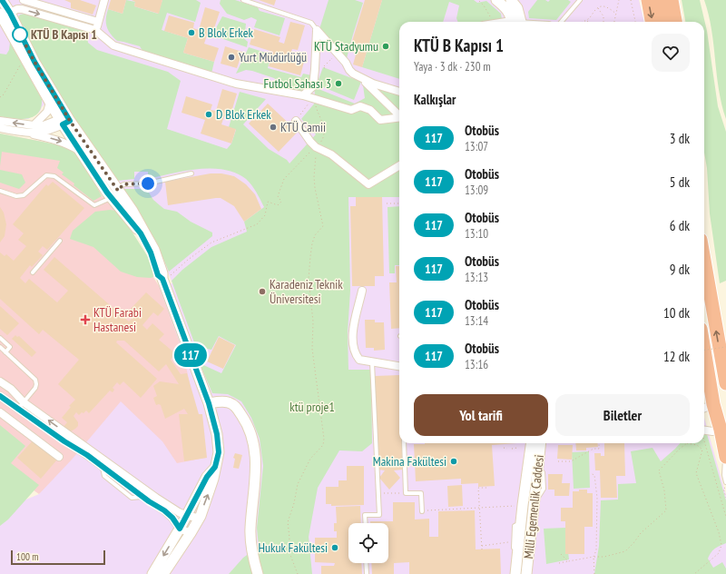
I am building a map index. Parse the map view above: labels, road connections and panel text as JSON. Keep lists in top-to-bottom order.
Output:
{
  "streets": {
    "street": ["Milli Egemenlik Caddesi"]
  },
  "parks": ["ktü proje1"],
  "places": {
    "other": [
      "B Blok Erkek",
      "KTÜ B Kapısı 1",
      "KTÜ Stadyumu",
      "Yurt Müdürlüğü",
      "Futbol Sahası 3",
      "D Blok Erkek",
      "KTÜ Camii",
      "Karadeniz Teknik Üniversitesi",
      "Makina Fakültesi",
      "Hukuk Fakültesi"
    ],
    "health": ["KTÜ Farabi Hastanesi"]
  },
  "lines": ["bus line 117"],
  "scale_bar": "100 m",
  "page": {
    "on_map": "117",
    "heading": [
      ["KTÜ B Kapısı 1", "Yaya · 3 dk · 230 m"],
      "Kalkışlar"
    ],
    "list": [
      {
        "mark": "117",
        "name": "Otobüs",
        "note": "13:07",
        "value": "3 dk"
      },
      {
        "mark": "117",
        "name": "Otobüs",
        "note": "13:09",
        "value": "5 dk"
      },
      {
        "mark": "117",
        "name": "Otobüs",
        "note": "13:10",
        "value": "6 dk"
      },
      {
        "mark": "117",
        "name": "Otobüs",
        "note": "13:13",
        "value": "9 dk"
      },
      {
        "mark": "117",
        "name": "Otobüs",
        "note": "13:14",
        "value": "10 dk"
      },
      {
        "mark": "117",
        "name": "Otobüs",
        "note": "13:16",
        "value": "12 dk"
      }
    ],
    "buttons": ["Yol tarifi", "Biletler"],
    "scale": "100 m"
  }
}
